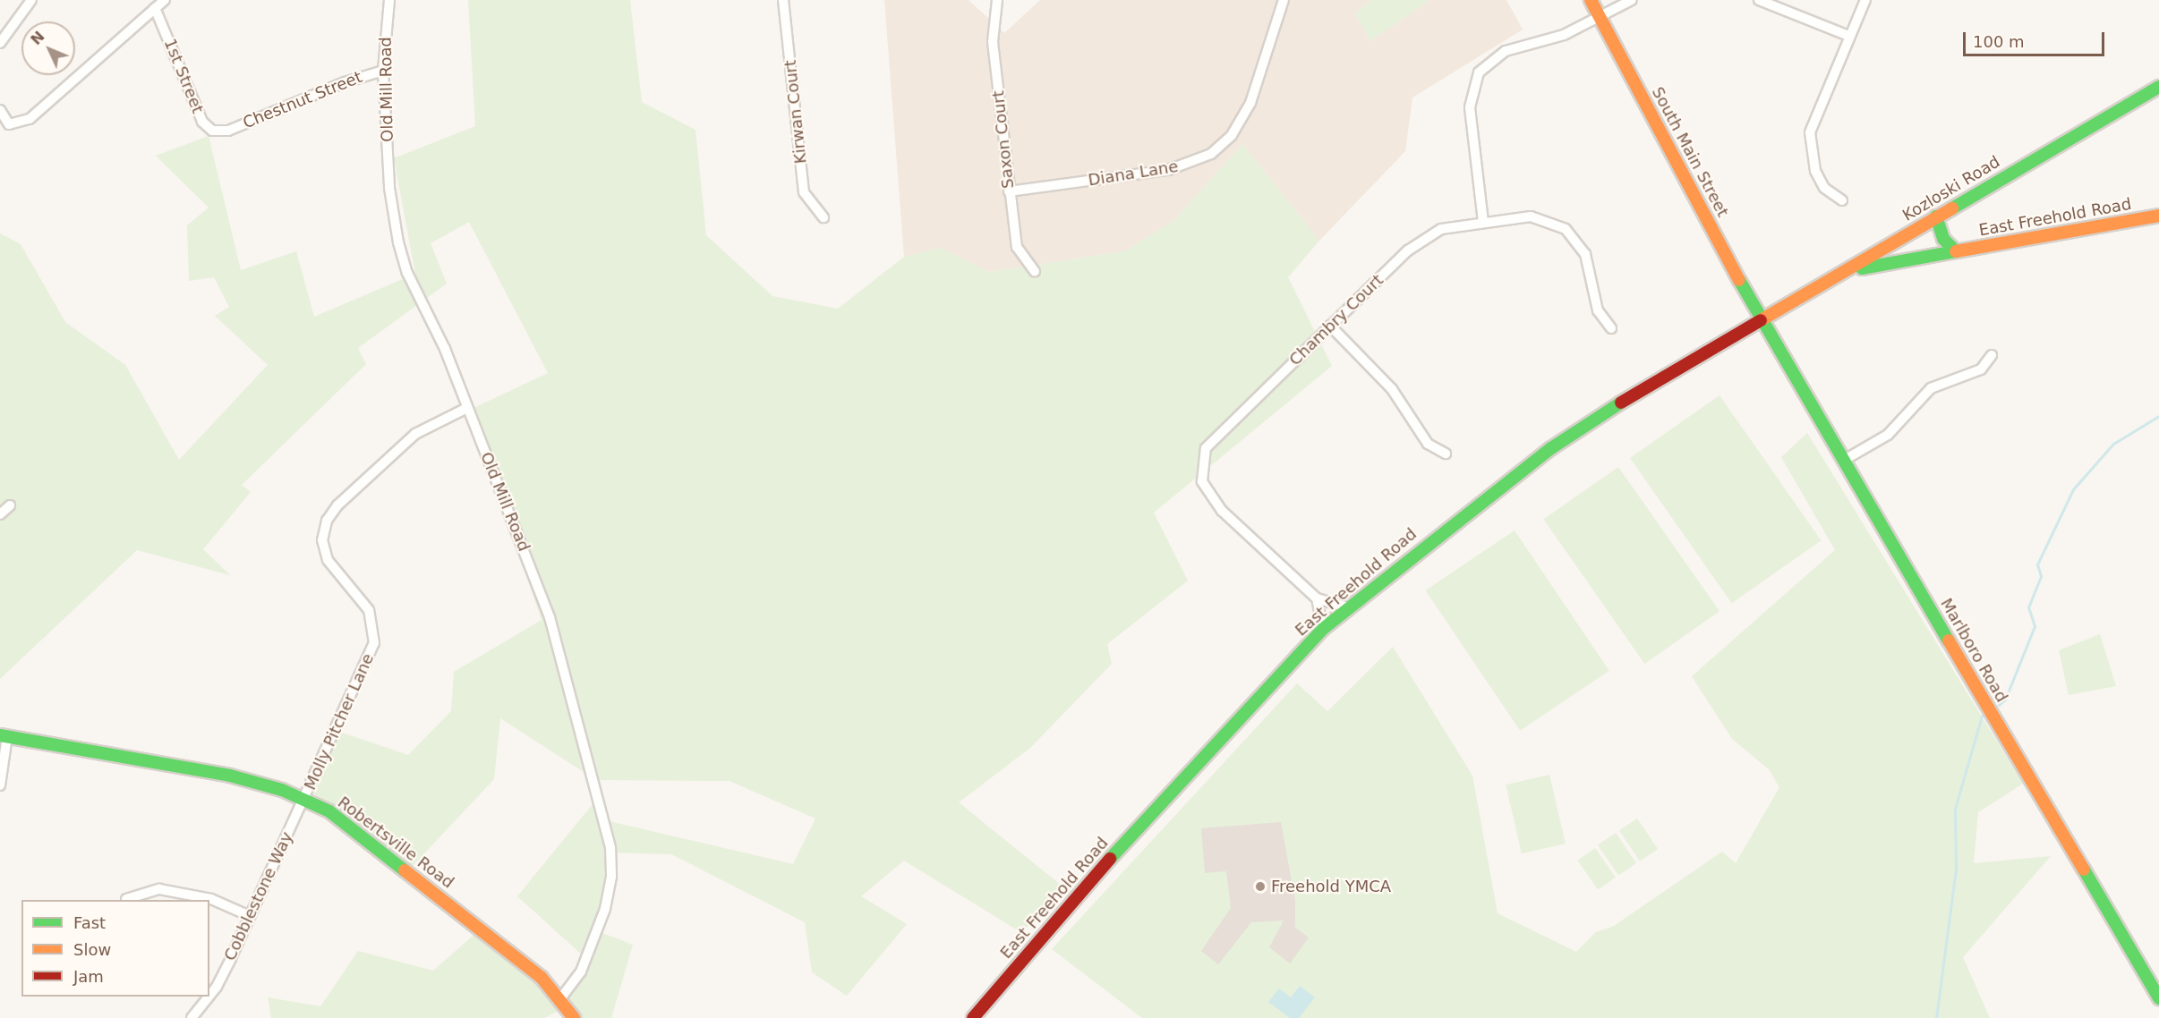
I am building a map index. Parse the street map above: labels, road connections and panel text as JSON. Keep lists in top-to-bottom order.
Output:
{
  "streets": {
    "main road": [
      "South Main Street",
      "Kozloski Road",
      "East Freehold Road",
      "Marlboro Road",
      "Robertsville Road"
    ],
    "street": [
      "1st Street",
      "Old Mill Road",
      "Chestnut Street",
      "Kirwan Court",
      "Saxon Court",
      "Diana Lane",
      "Chambry Court",
      "Molly Pitcher Lane",
      "Cobblestone Way"
    ]
  },
  "crossings": [
    ["1st Street", "Chestnut Street"],
    ["Old Mill Road", "Chestnut Street"],
    ["Old Mill Road", "Molly Pitcher Lane"],
    ["Old Mill Road", "Robertsville Road"],
    ["Saxon Court", "Diana Lane"],
    ["South Main Street", "Kozloski Road"],
    ["South Main Street", "East Freehold Road"],
    ["South Main Street", "Marlboro Road"],
    ["Kozloski Road", "East Freehold Road"],
    ["Kozloski Road", "Marlboro Road"],
    ["East Freehold Road", "Chambry Court"],
    ["East Freehold Road", "Marlboro Road"],
    ["Molly Pitcher Lane", "Robertsville Road"],
    ["Molly Pitcher Lane", "Cobblestone Way"],
    ["Robertsville Road", "Cobblestone Way"]
  ],
  "places": ["Freehold YMCA"],
  "legend": ["Fast", "Slow", "Jam"],
  "scale_bar": "100 m",
  "north": "top left"
}
